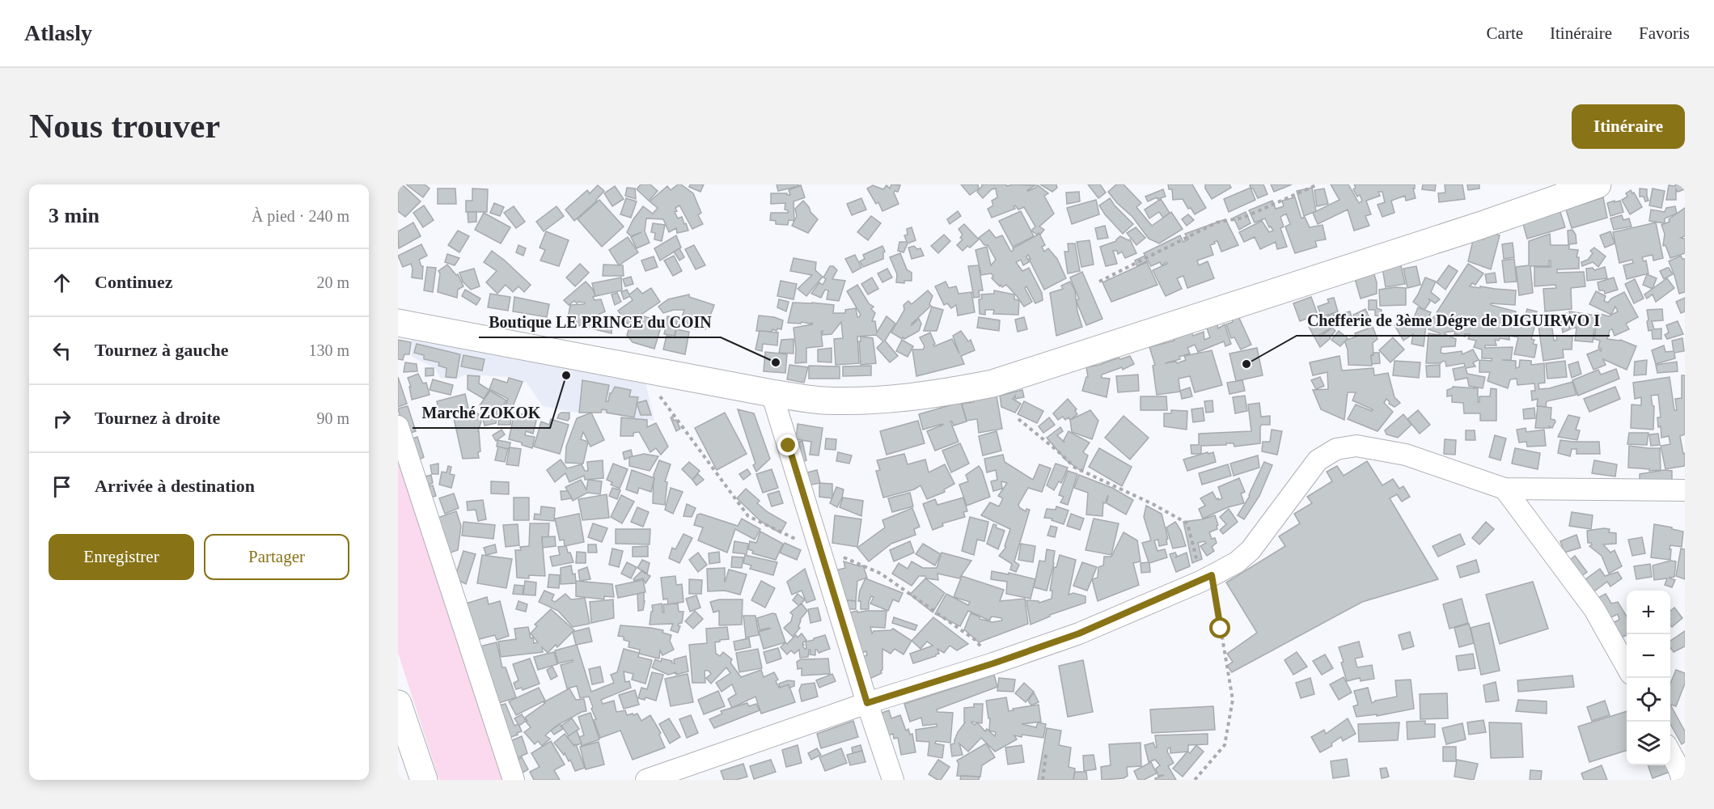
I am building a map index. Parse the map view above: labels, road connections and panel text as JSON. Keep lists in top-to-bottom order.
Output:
{
  "places": ["Boutique LE PRINCE du COIN", "Chefferie de 3ème Dégre de DIGUIRWO I", "Marché ZOKOK"],
  "page": {
    "header": "Atlasly",
    "nav": ["Carte", "Itinéraire", "Favoris"],
    "buttons": [
      "Itinéraire",
      ["Enregistrer", "Partager"]
    ],
    "title": "Nous trouver",
    "heading": ["3 min", "À pied · 240 m"],
    "list": [
      ["Continuez", "20 m"],
      ["Tournez à gauche", "130 m"],
      ["Tournez à droite", "90 m"],
      "Arrivée à destination"
    ],
    "map_buttons": ["+", "−"]
  }
}
